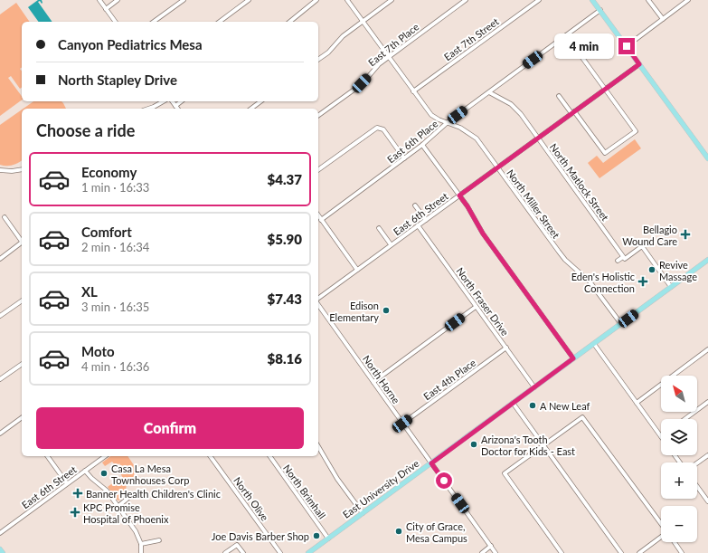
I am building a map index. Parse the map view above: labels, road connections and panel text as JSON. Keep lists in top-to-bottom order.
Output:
{
  "streets": {
    "main road": ["East University Drive"],
    "street": [
      "East 7th Street",
      "East 7th Place",
      "East 6th Place",
      "North Matlock Street",
      "North Miller Street",
      "East 6th Street",
      "North Fraser Drive",
      "North Horne",
      "East 4th Place",
      "North Brimhall",
      "North Olive"
    ]
  },
  "crossings": [
    ["East 7th Street", "North Miller Street"],
    ["East 7th Place", "North Miller Street"],
    ["East 6th Place", "North Matlock Street"],
    ["East 6th Place", "North Miller Street"],
    ["North Matlock Street", "East 6th Street"],
    ["North Miller Street", "East 6th Street"],
    ["North Miller Street", "East University Drive"],
    ["East 6th Street", "North Fraser Drive"],
    ["North Fraser Drive", "East 4th Place"],
    ["North Fraser Drive", "East University Drive"],
    ["North Horne", "East 4th Place"],
    ["North Horne", "East University Drive"],
    ["East University Drive", "North Brimhall"]
  ],
  "places": {
    "health": [
      "Bellagio Wound Care",
      "Eden's Holistic Connection",
      "Banner Health Children's Clinic",
      "KPC Promise Hospital of Phoenix"
    ],
    "other": [
      "Revive Massage",
      "Edison Elementary",
      "A New Leaf",
      "Arizona's Tooth Doctor for Kids - East",
      "Casa La Mesa Townhouses Corp",
      "City of Grace, Mesa Campus",
      "Joe Davis Barber Shop"
    ]
  },
  "north": "top left",
  "page": {
    "banner": ["Canyon Pediatrics Mesa", "North Stapley Drive"],
    "bubble": "4 min",
    "heading": "Choose a ride",
    "list": [
      {
        "name": "Economy",
        "note": "1 min · 16:33",
        "value": "$4.37"
      },
      {
        "name": "Comfort",
        "note": "2 min · 16:34",
        "value": "$5.90"
      },
      {
        "name": "XL",
        "note": "3 min · 16:35",
        "value": "$7.43"
      },
      {
        "name": "Moto",
        "note": "4 min · 16:36",
        "value": "$8.16"
      }
    ],
    "map_buttons": ["+", "−"],
    "buttons": "Confirm"
  }
}
